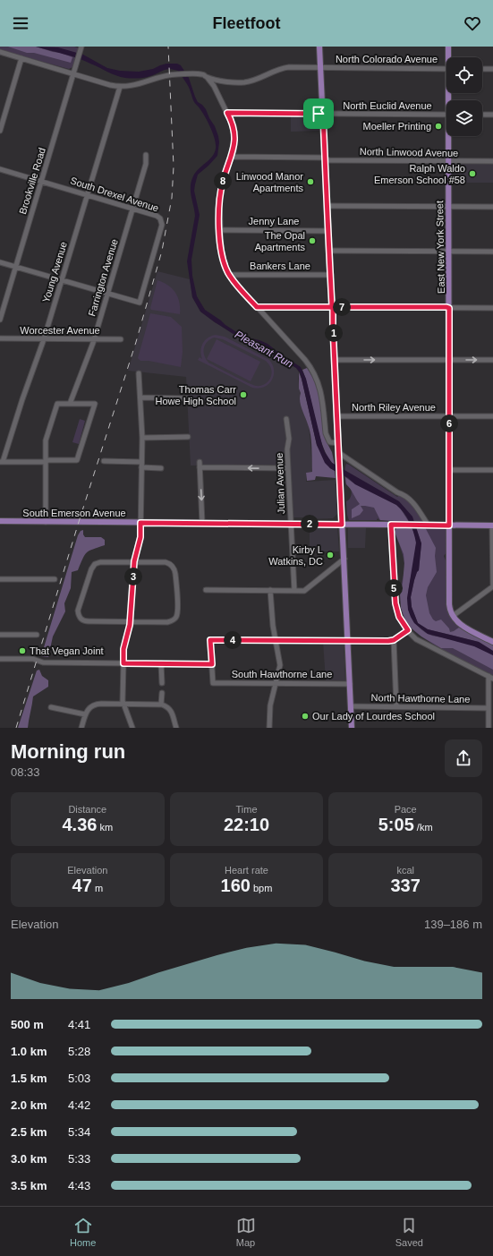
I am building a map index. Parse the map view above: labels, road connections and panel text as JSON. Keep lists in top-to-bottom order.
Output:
{
  "streets": {
    "main road": ["East New York Street", "South Emerson Avenue"],
    "street": [
      "North Colorado Avenue",
      "North Euclid Avenue",
      "North Linwood Avenue",
      "Brookville Road",
      "South Drexel Avenue",
      "Jenny Lane",
      "Bankers Lane",
      "Young Avenue",
      "Farrington Avenue",
      "Worcester Avenue",
      "North Riley Avenue",
      "Julian Avenue",
      "South Hawthorne Lane",
      "North Hawthorne Lane"
    ]
  },
  "crossings": [
    ["North Colorado Avenue", "Brookville Road"],
    ["North Colorado Avenue", "Young Avenue"],
    ["North Linwood Avenue", "East New York Street"],
    ["Brookville Road", "South Drexel Avenue"],
    ["South Drexel Avenue", "Young Avenue"],
    ["South Drexel Avenue", "Farrington Avenue"],
    ["East New York Street", "North Riley Avenue"],
    ["East New York Street", "South Emerson Avenue"],
    ["Young Avenue", "Worcester Avenue"],
    ["Farrington Avenue", "Worcester Avenue"],
    ["Julian Avenue", "South Emerson Avenue"]
  ],
  "water": ["Pleasant Run"],
  "places": [
    "Moeller Printing",
    "Ralph Waldo Emerson School #58",
    "Linwood Manor Apartments",
    "The Opal Apartments",
    "Thomas Carr Howe High School",
    "Kirby L Watkins, DC",
    "That Vegan Joint",
    "Our Lady of Lourdes School"
  ],
  "page": {
    "header": "Fleetfoot",
    "pins": [
      "8",
      "7",
      "1",
      "6",
      "2",
      "3",
      "5",
      "4"
    ],
    "heading": ["Morning run", "08:33"],
    "stats": [
      ["Distance", "4.36 km"],
      ["Time", "22:10"],
      ["Pace", "5:05 /km"],
      ["Elevation", "47 m"],
      ["Heart rate", "160 bpm"],
      ["kcal", "337"]
    ],
    "chart": ["Elevation", "139–186 m"],
    "list": [
      {
        "name": "500 m",
        "note": "4:41"
      },
      {
        "name": "1.0 km",
        "note": "5:28"
      },
      {
        "name": "1.5 km",
        "note": "5:03"
      },
      {
        "name": "2.0 km",
        "note": "4:42"
      },
      {
        "name": "2.5 km",
        "note": "5:34"
      },
      {
        "name": "3.0 km",
        "note": "5:33"
      },
      {
        "name": "3.5 km",
        "note": "4:43"
      }
    ],
    "tabs": ["Home", "Map", "Saved"]
  }
}
